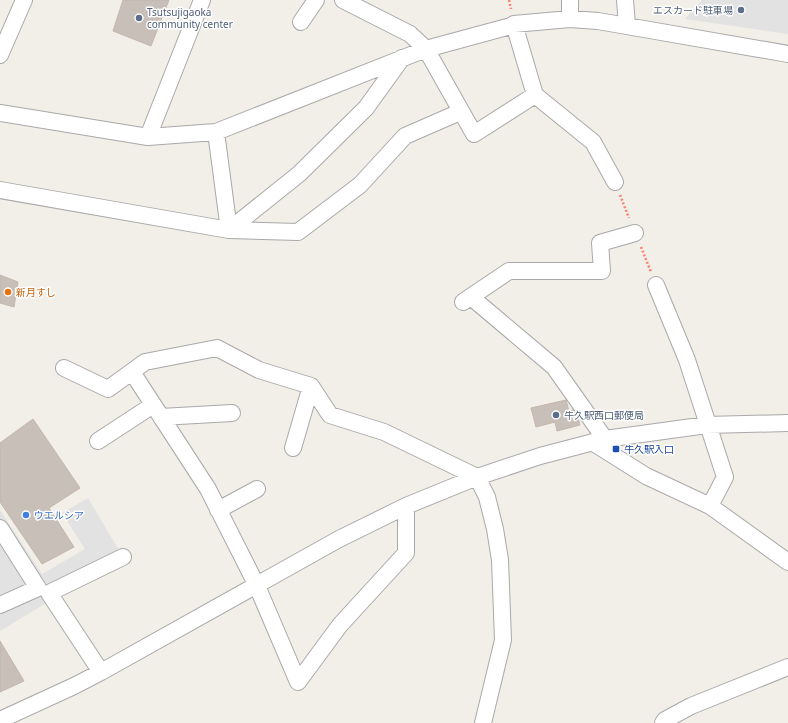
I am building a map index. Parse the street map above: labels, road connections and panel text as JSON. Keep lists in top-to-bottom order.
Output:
{
  "places": {
    "other": [
      "エスカード駐車場",
      "Tsutsujigaoka community center",
      "新月すし",
      "牛久駅西口郵便局",
      "ウエルシア"
    ],
    "transit": ["牛久駅入口"]
  }
}
